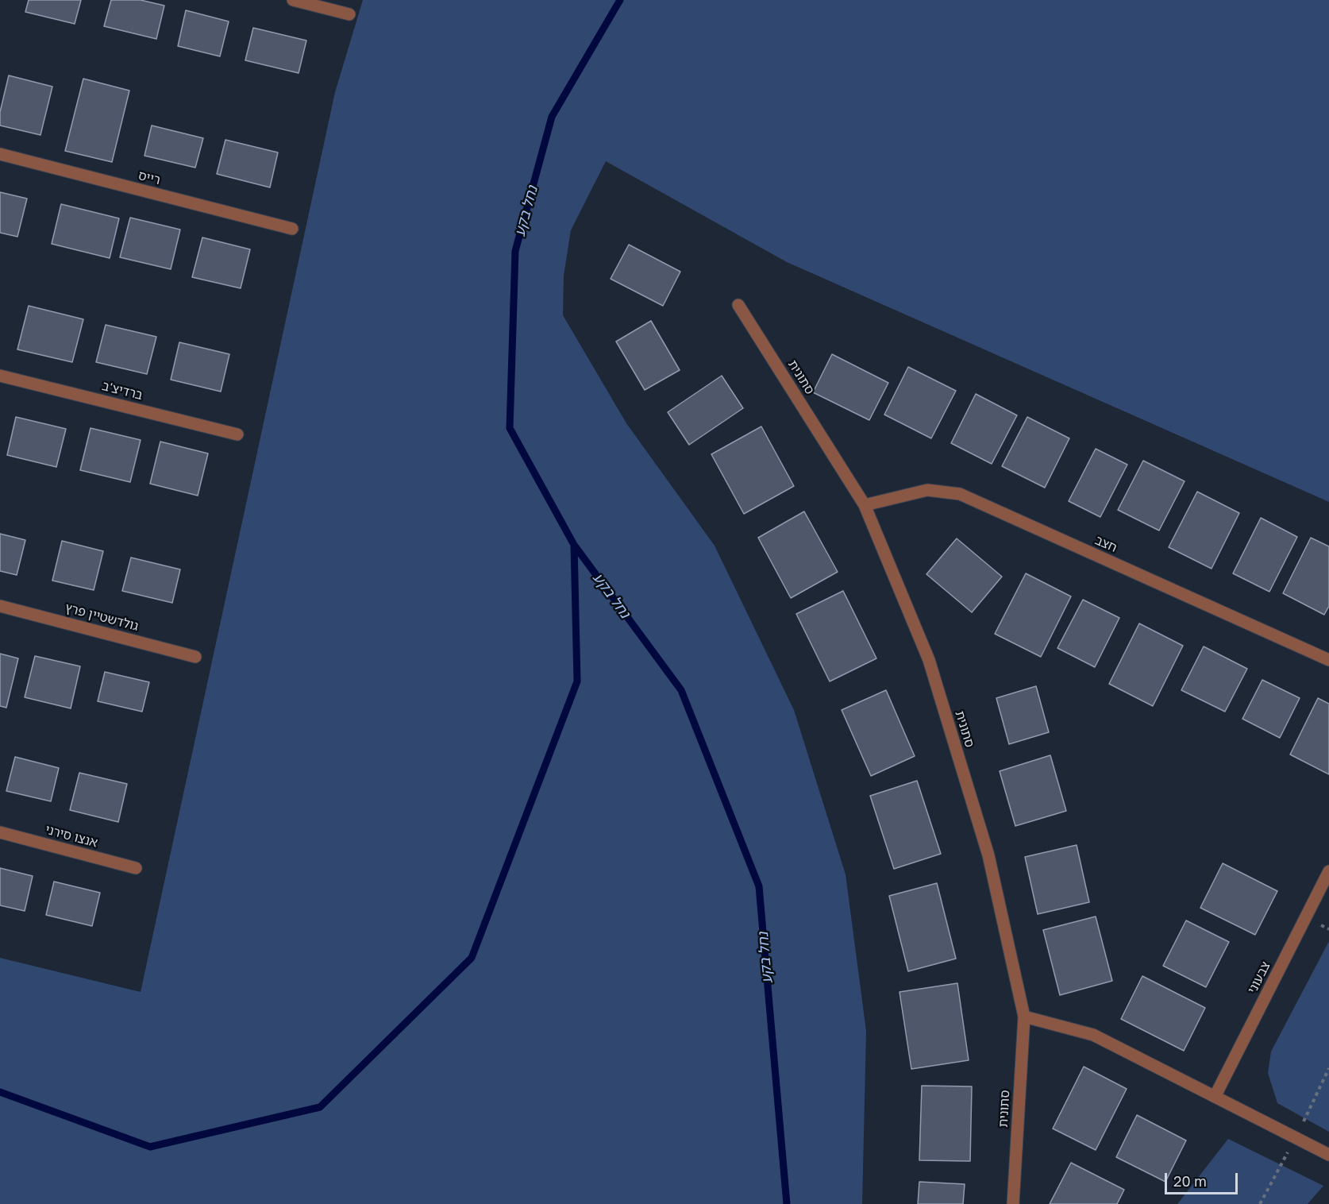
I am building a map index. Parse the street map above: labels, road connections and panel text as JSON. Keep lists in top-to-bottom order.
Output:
{
  "streets": {
    "street": [
      "רייס",
      "סתונית",
      "ברדיצ'ב",
      "חצב",
      "גולדשטיין פרץ",
      "אנצו סירני",
      "צבעוני"
    ]
  },
  "crossings": [
    ["סתונית", "חצב"]
  ],
  "water": ["נחל בקע"],
  "scale_bar": "20 m"
}
